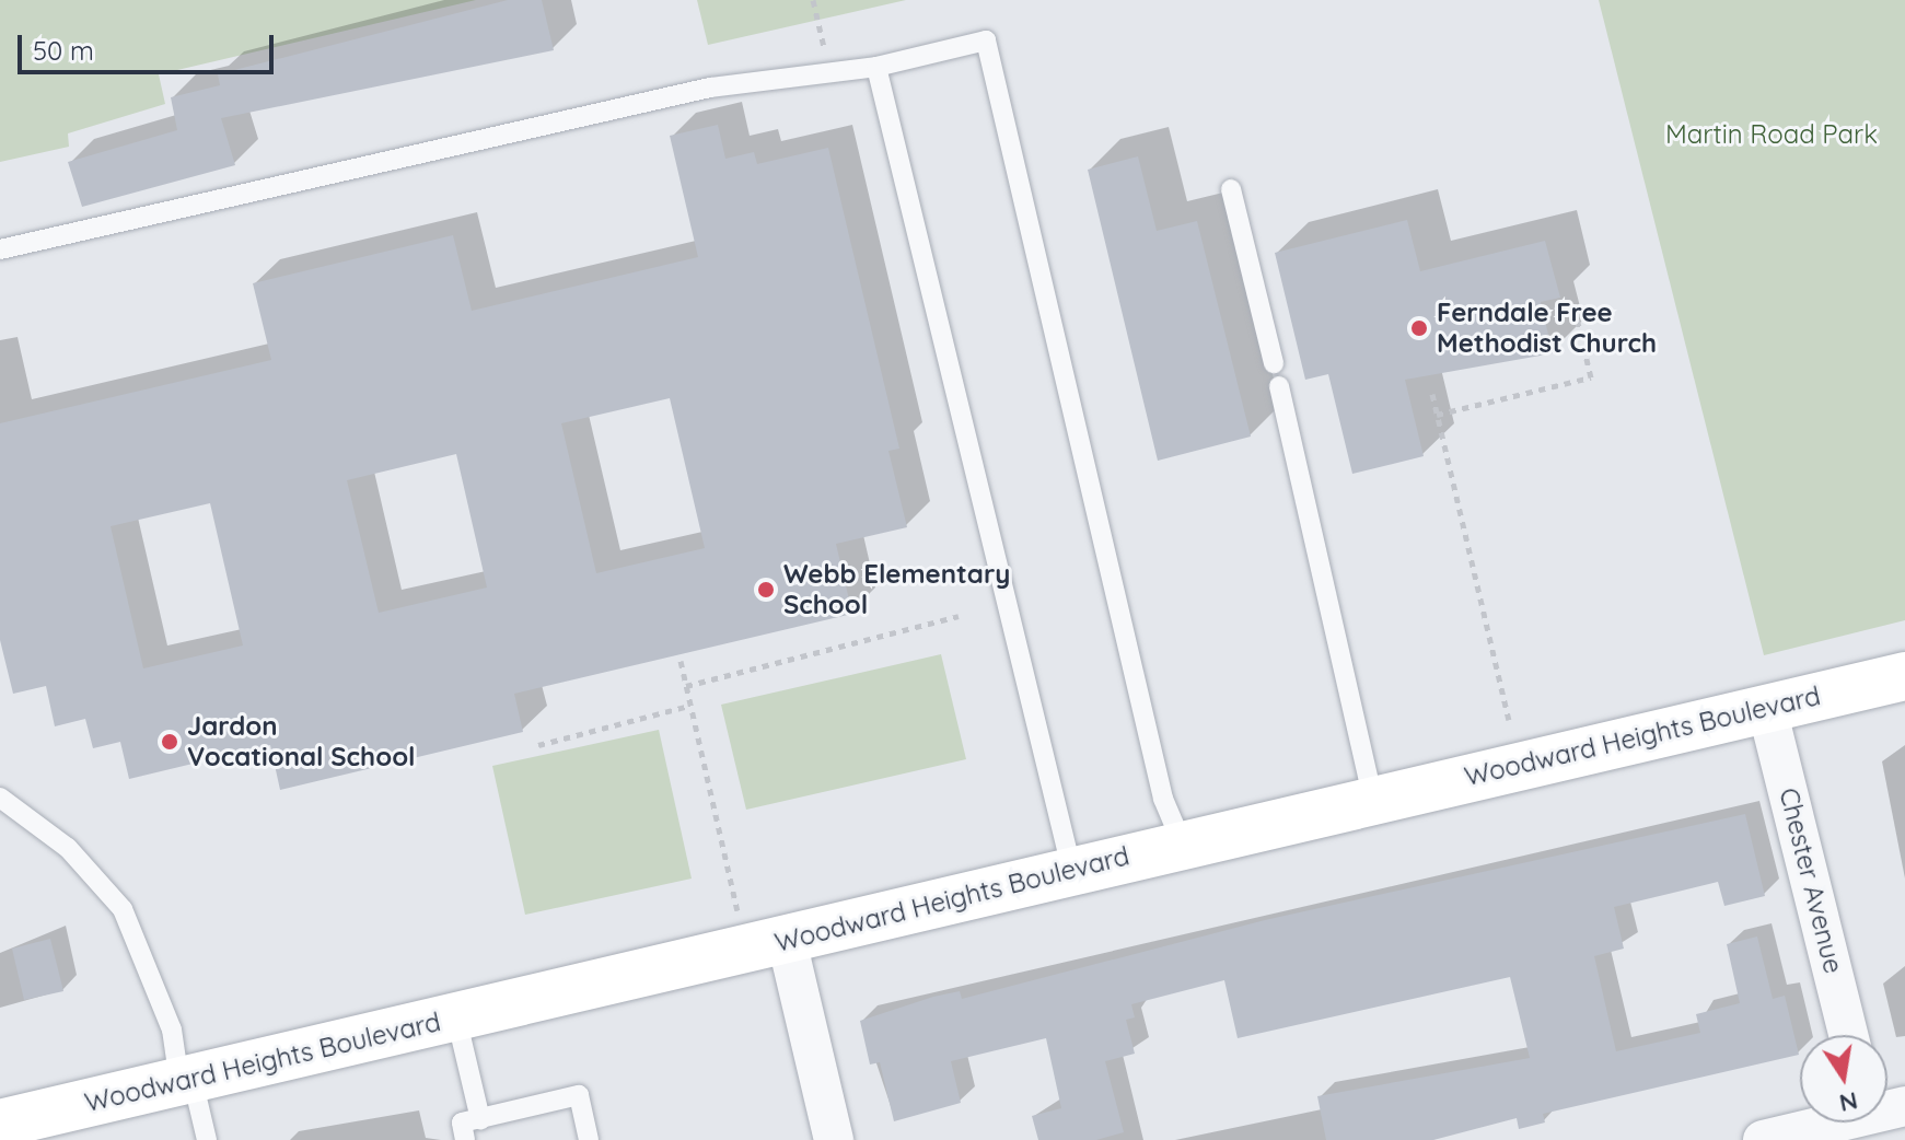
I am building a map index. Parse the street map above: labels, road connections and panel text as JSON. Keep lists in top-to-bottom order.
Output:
{
  "streets": {
    "street": ["Woodward Heights Boulevard", "Chester Avenue"]
  },
  "crossings": [
    ["Woodward Heights Boulevard", "Chester Avenue"]
  ],
  "parks": ["Martin Road Park"],
  "places": ["Ferndale Free Methodist Church", "Webb Elementary School", "Jardon Vocational School"],
  "scale_bar": "50 m",
  "north": "bottom"
}
